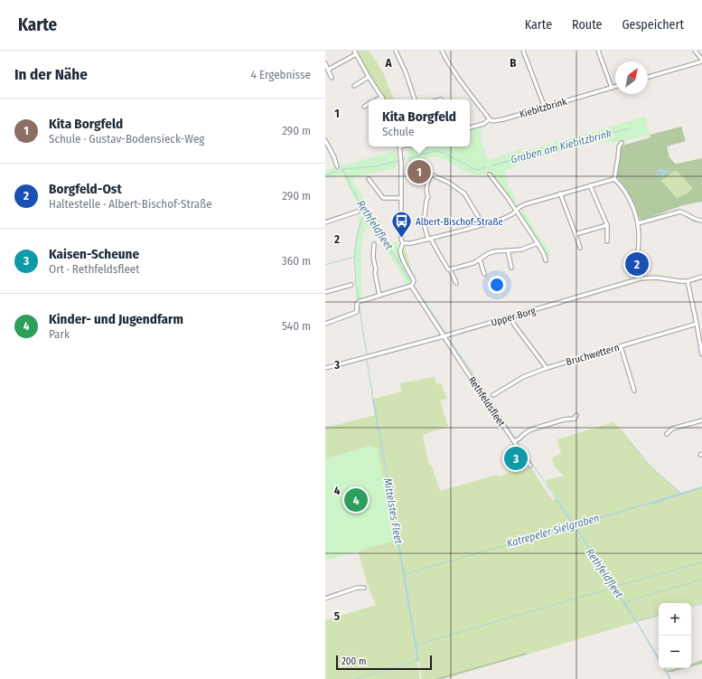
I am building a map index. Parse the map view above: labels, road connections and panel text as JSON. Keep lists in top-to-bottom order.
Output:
{
  "streets": {
    "street": [
      "Kiebitzbrink",
      "Upper Borg",
      "Bruchwettern",
      "Rethfeldsfleet"
    ]
  },
  "crossings": [
    ["Upper Borg", "Rethfeldsfleet"]
  ],
  "water": [
    "Graben am Kiebitzbrink",
    "Rethfeldfleet",
    "Mittelstes Fleet",
    "Katrepeler Sielgraben"
  ],
  "places": {
    "bus stop": ["Albert-Bischof-Straße"]
  },
  "scale_bar": "200 m",
  "north": "top right",
  "page": {
    "header": "Karte",
    "nav": ["Karte", "Route", "Gespeichert"],
    "heading": ["In der Nähe", "4 Ergebnisse"],
    "list": [
      {
        "mark": "1",
        "name": "Kita Borgfeld",
        "note": "Schule · Gustav-Bodensieck-Weg",
        "value": "290 m"
      },
      {
        "mark": "2",
        "name": "Borgfeld-Ost",
        "note": "Haltestelle · Albert-Bischof-Straße",
        "value": "290 m"
      },
      {
        "mark": "3",
        "name": "Kaisen-Scheune",
        "note": "Ort · Rethfeldsfleet",
        "value": "360 m"
      },
      {
        "mark": "4",
        "name": "Kinder- und Jugendfarm",
        "note": "Park",
        "value": "540 m"
      }
    ],
    "popup": ["Kita Borgfeld", "Schule"],
    "pins": [
      "1",
      "2",
      "3",
      "4"
    ],
    "map_buttons": ["+", "−"],
    "scale": "200 m"
  },
  "grid": {
    "columns": ["A", "B"],
    "rows": [
      "1",
      "2",
      "3",
      "4",
      "5"
    ]
  }
}
